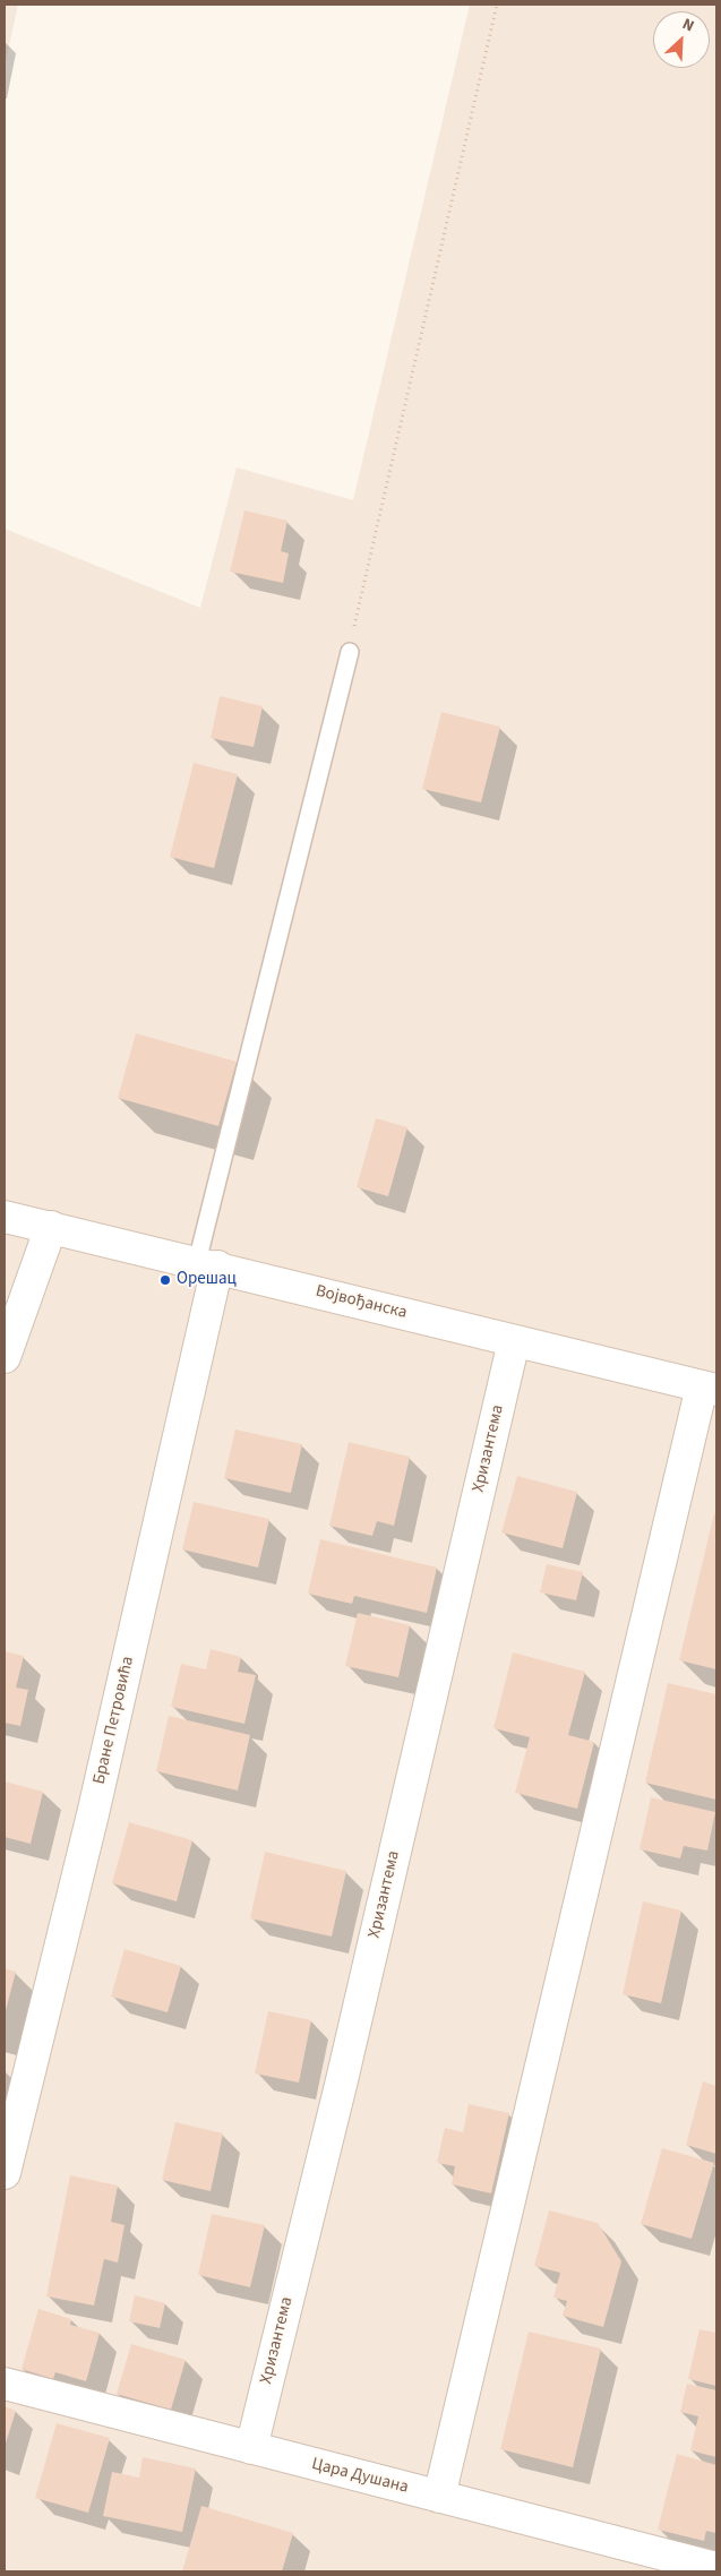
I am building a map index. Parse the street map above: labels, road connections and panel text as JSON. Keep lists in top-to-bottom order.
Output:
{
  "streets": {
    "street": [
      "Војвођанска",
      "Хризантема",
      "Бране Петровића",
      "Цара Душана"
    ]
  },
  "crossings": [
    ["Војвођанска", "Хризантема"],
    ["Војвођанска", "Бране Петровића"],
    ["Хризантема", "Цара Душана"]
  ],
  "places": ["Орешац"],
  "north": "top right"
}
